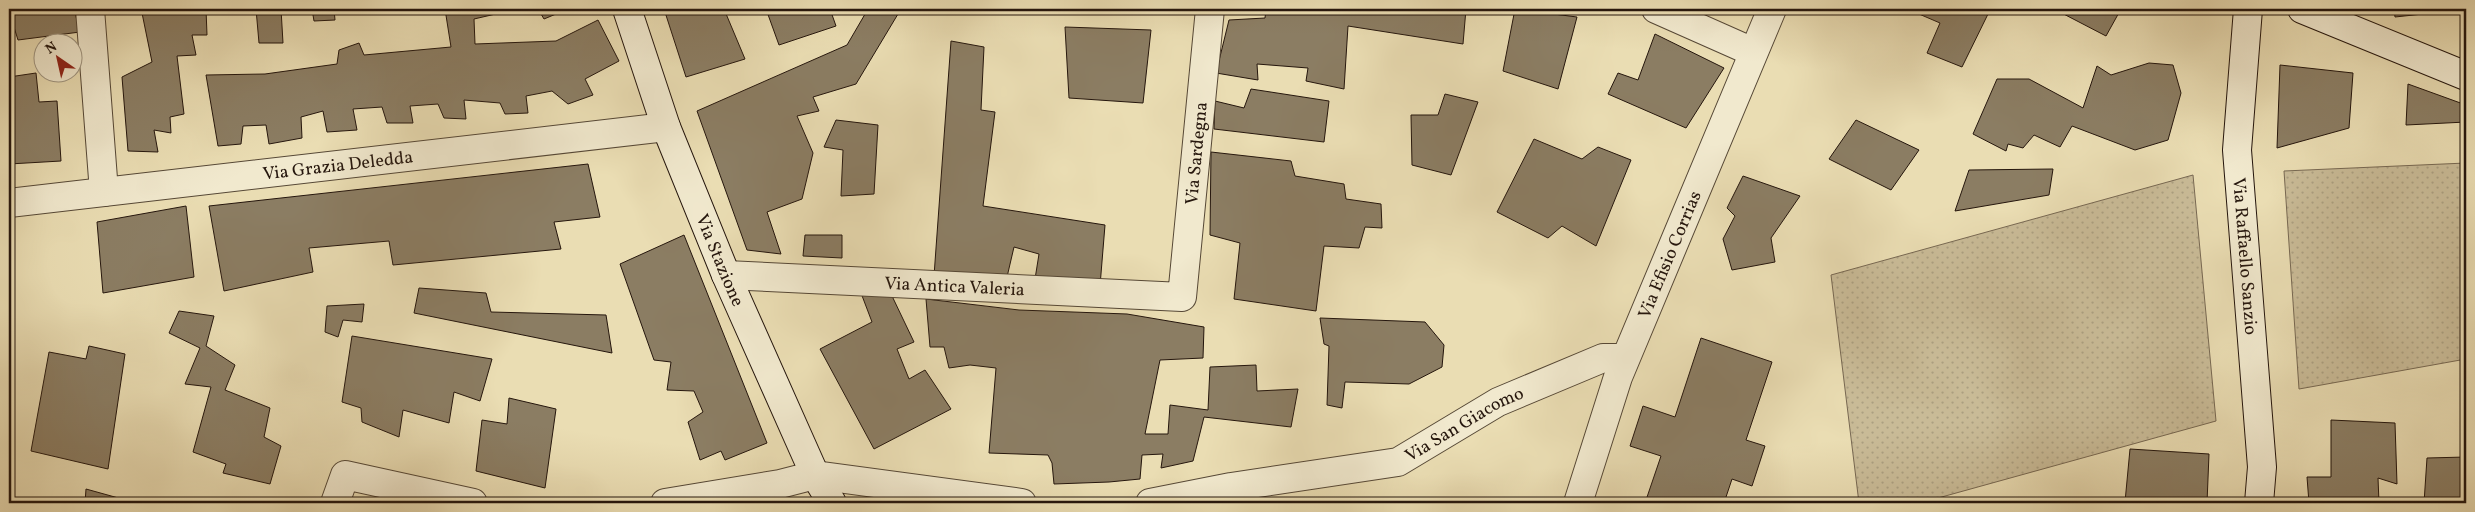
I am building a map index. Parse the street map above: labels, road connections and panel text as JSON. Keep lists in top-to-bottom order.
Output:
{
  "streets": {
    "street": [
      "Via Sardegna",
      "Via Grazia Deledda",
      "Via Efisio Corrias",
      "Via Raffaello Sanzio",
      "Via Stazione",
      "Via Antica Valeria",
      "Via San Giacomo"
    ]
  },
  "crossings": [
    ["Via Sardegna", "Via Antica Valeria"],
    ["Via Grazia Deledda", "Via Stazione"],
    ["Via Efisio Corrias", "Via San Giacomo"],
    ["Via Stazione", "Via Antica Valeria"]
  ],
  "north": "top left"
}
